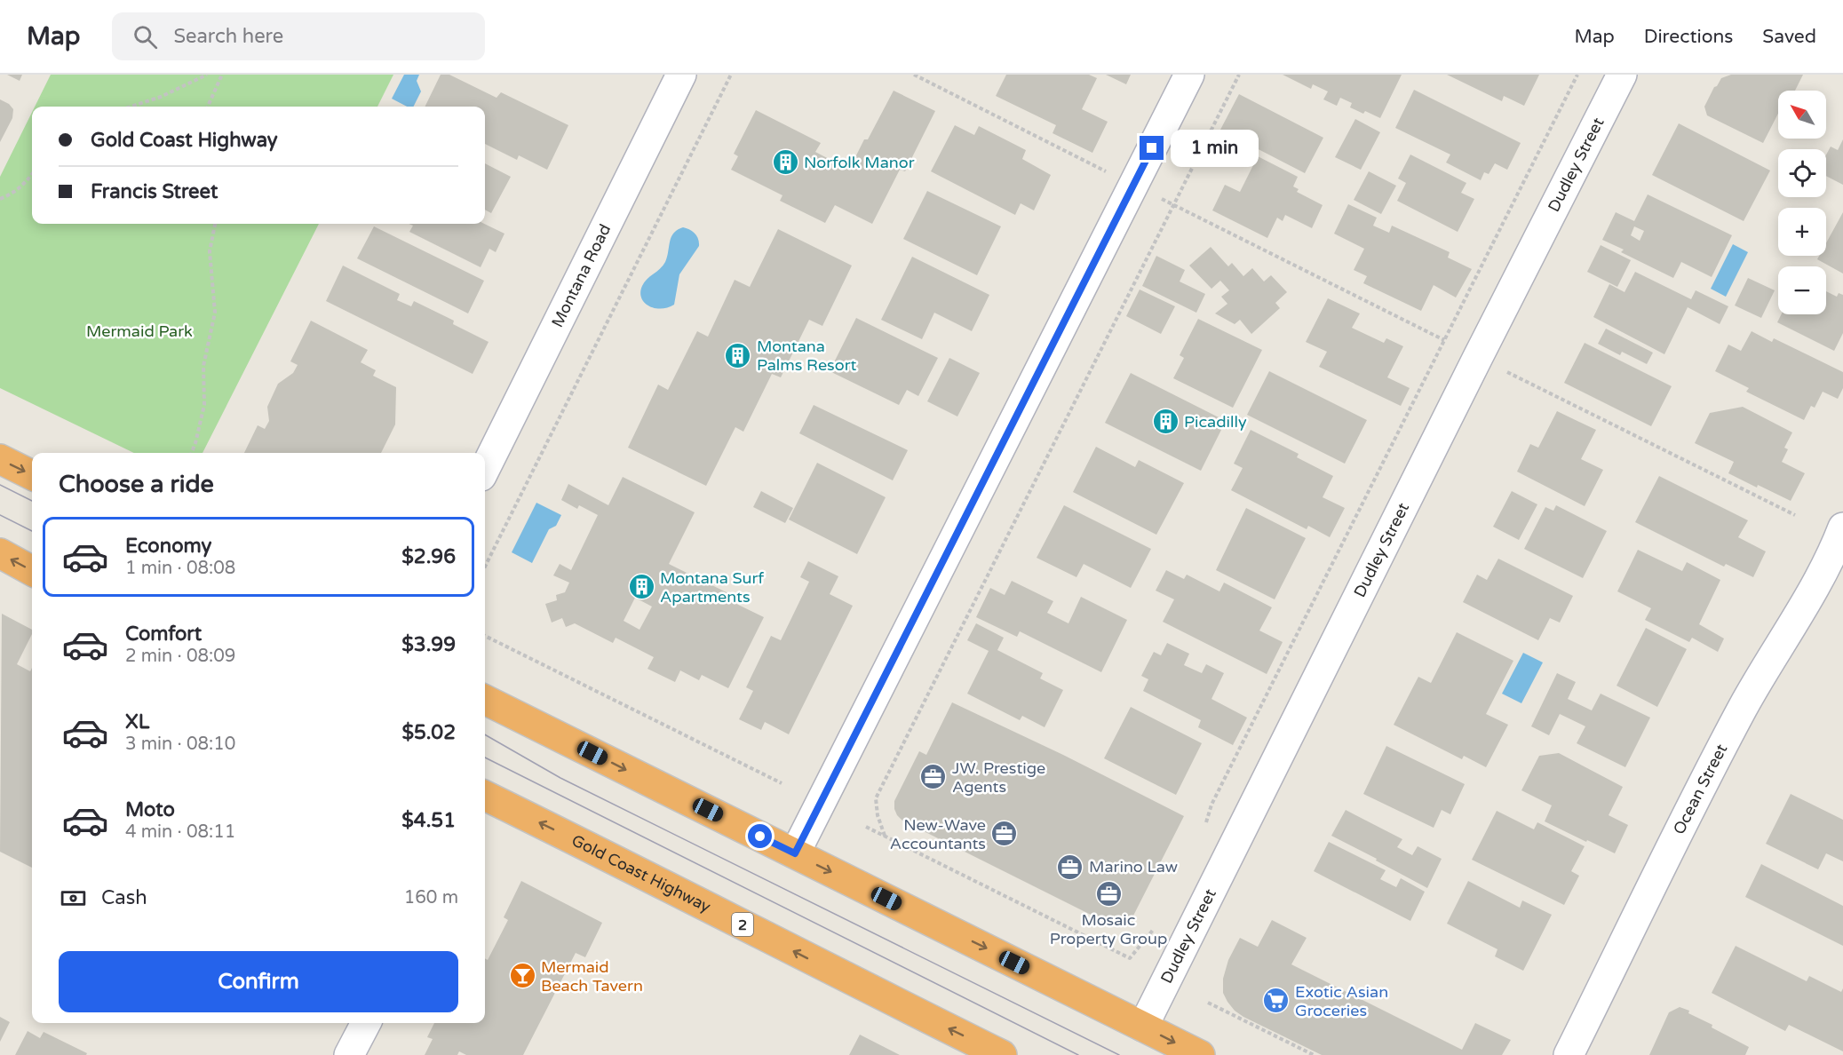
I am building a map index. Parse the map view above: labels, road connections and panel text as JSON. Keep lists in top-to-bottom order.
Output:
{
  "streets": {
    "highway": ["Gold Coast Highway", "2"],
    "street": ["Dudley Street", "Montana Road", "Ocean Street"]
  },
  "parks": ["Mermaid Park"],
  "places": {
    "building": [
      "Norfolk Manor",
      "Montana Palms Resort",
      "Picadilly",
      "Montana Surf Apartments"
    ],
    "office": [
      "JW. Prestige Agents",
      "New-Wave Accountants",
      "Marino Law",
      "Mosaic Property Group"
    ],
    "bar": ["Mermaid Beach Tavern"],
    "supermarket": ["Exotic Asian Groceries"]
  },
  "north": "top left",
  "page": {
    "header": "Map",
    "search": "Search here",
    "nav": ["Map", "Directions", "Saved"],
    "map_buttons": ["+", "−"],
    "banner": ["Gold Coast Highway", "Francis Street"],
    "bubble": "1 min",
    "heading": "Choose a ride",
    "list": [
      {
        "name": "Economy",
        "note": "1 min · 08:08",
        "value": "$2.96"
      },
      {
        "name": "Comfort",
        "note": "2 min · 08:09",
        "value": "$3.99"
      },
      {
        "name": "XL",
        "note": "3 min · 08:10",
        "value": "$5.02"
      },
      {
        "name": "Moto",
        "note": "4 min · 08:11",
        "value": "$4.51"
      }
    ],
    "pay": ["Cash", "160 m"],
    "buttons": "Confirm"
  }
}
